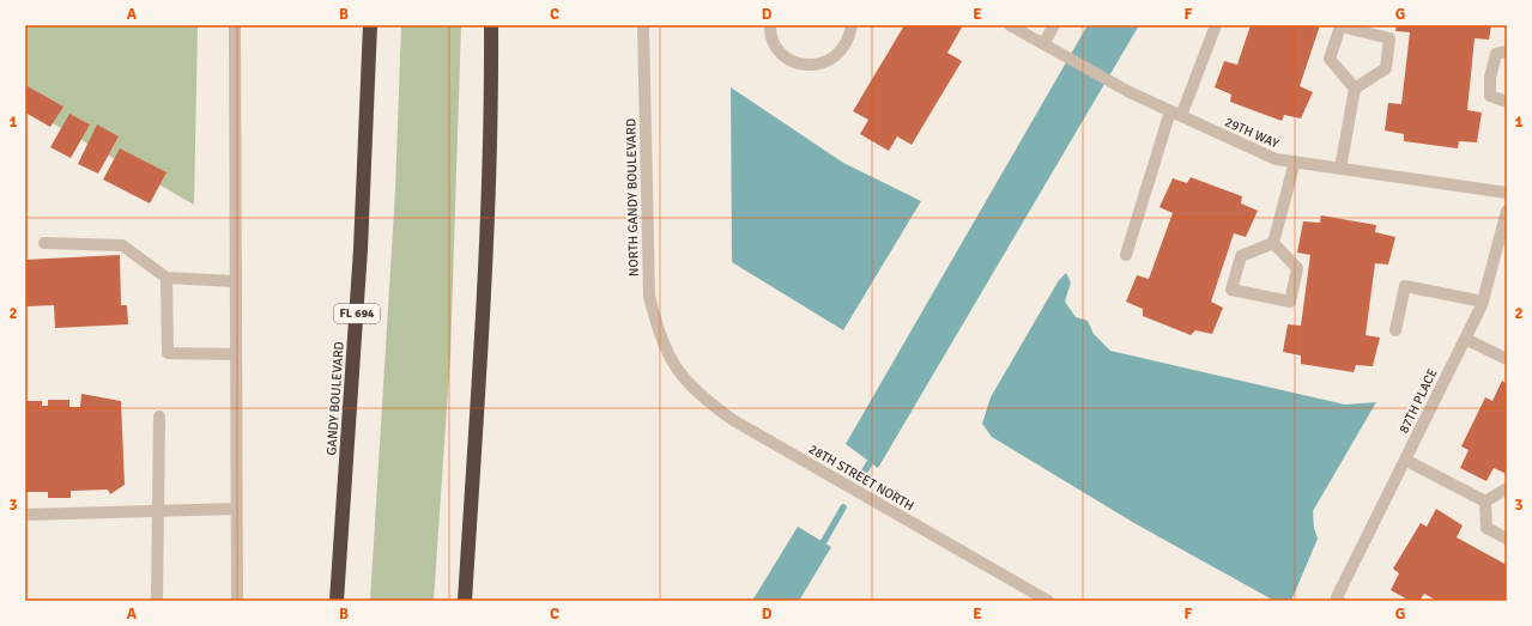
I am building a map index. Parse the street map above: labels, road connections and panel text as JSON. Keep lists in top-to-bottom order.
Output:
{
  "streets": {
    "highway": ["FL 694", "GANDY BOULEVARD"],
    "street": [
      "29TH WAY",
      "NORTH GANDY BOULEVARD",
      "87TH PLACE",
      "28TH STREET NORTH"
    ]
  },
  "crossings": [
    ["NORTH GANDY BOULEVARD", "28TH STREET NORTH"]
  ],
  "grid": {
    "columns": [
      "A",
      "B",
      "C",
      "D",
      "E",
      "F",
      "G"
    ],
    "rows": ["1", "2", "3"]
  }
}
